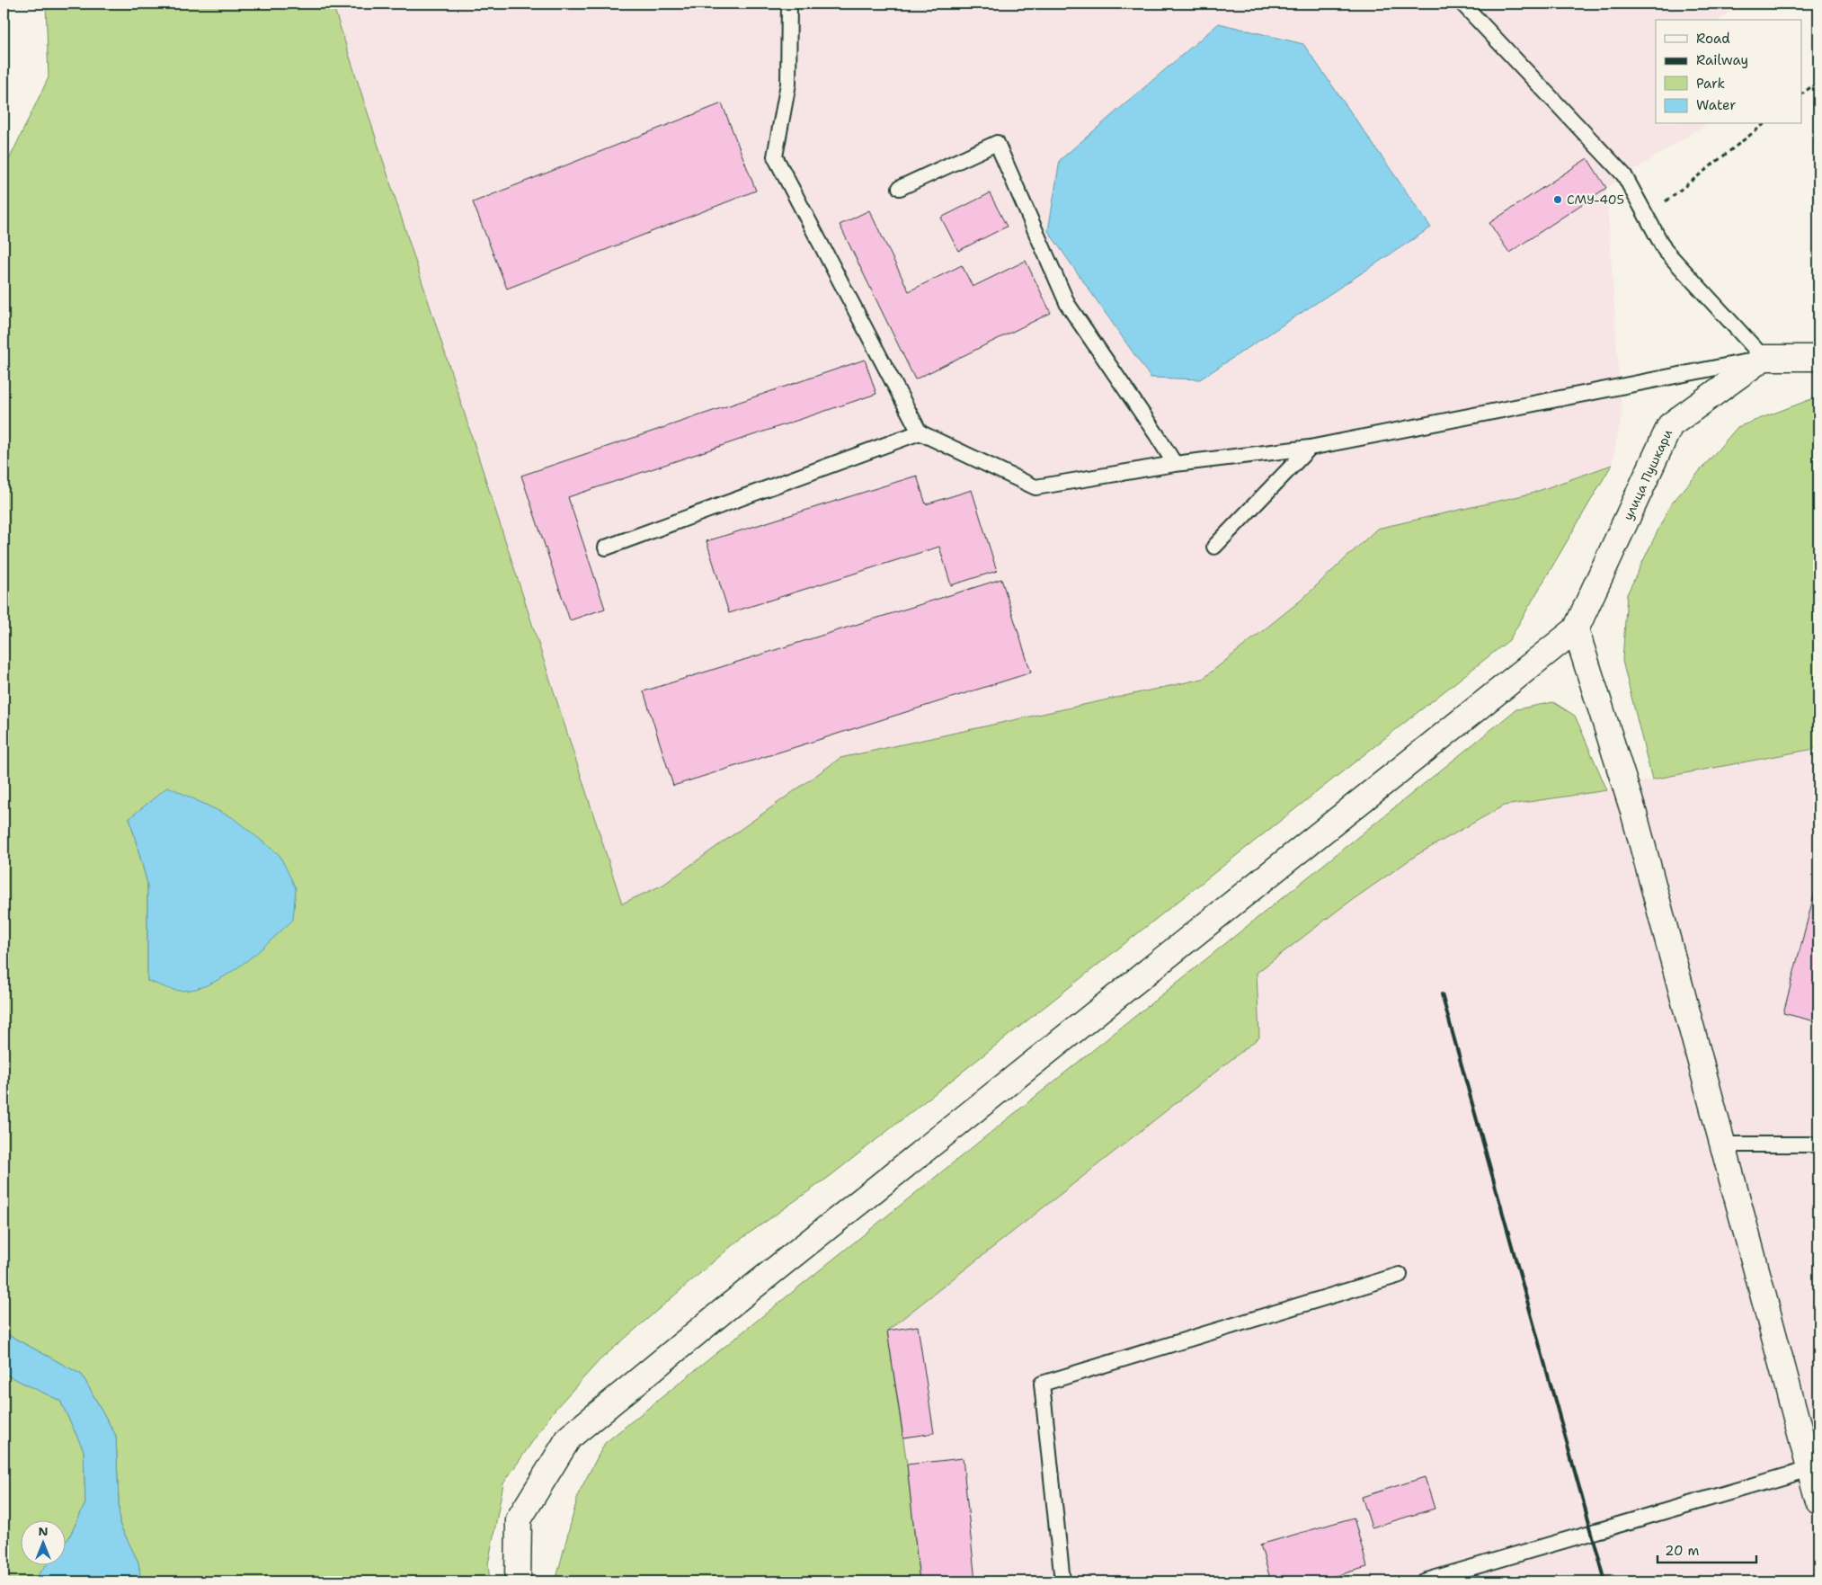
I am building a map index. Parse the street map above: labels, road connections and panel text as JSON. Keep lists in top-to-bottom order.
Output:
{
  "streets": {
    "street": ["улица Пушкари"]
  },
  "places": ["СМУ-405"],
  "legend": [
    "Road",
    "Railway",
    "Park",
    "Water"
  ],
  "scale_bar": "20 m",
  "north": "top"
}
